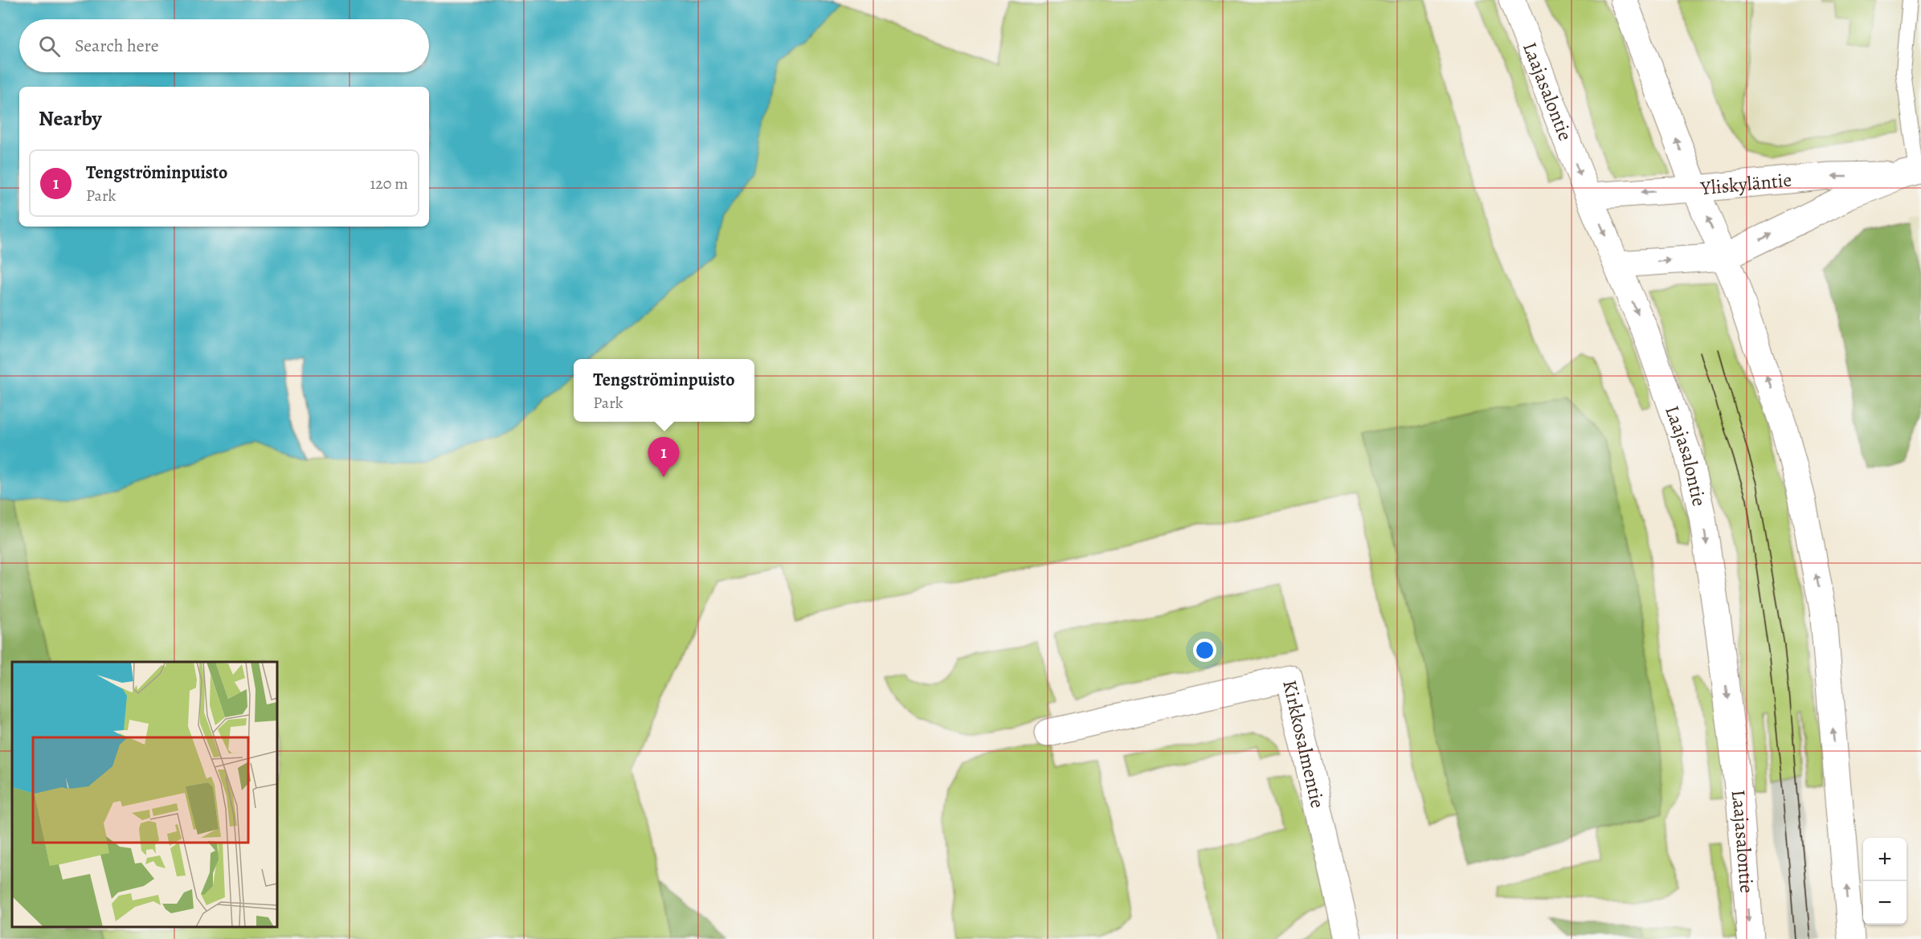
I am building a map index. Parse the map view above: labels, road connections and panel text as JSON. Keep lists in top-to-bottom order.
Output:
{
  "streets": {
    "main road": ["Laajasalontie", "Yliskyläntie", "Kirkkosalmentie"]
  },
  "crossings": [
    ["Laajasalontie", "Yliskyläntie"]
  ],
  "page": {
    "search": "Search here",
    "heading": "Nearby",
    "list": [
      {
        "mark": "1",
        "name": "Tengströminpuisto",
        "note": "Park",
        "value": "120 m"
      }
    ],
    "popup": ["Tengströminpuisto", "Park"],
    "pins": "1",
    "map_buttons": ["+", "−"]
  }
}
